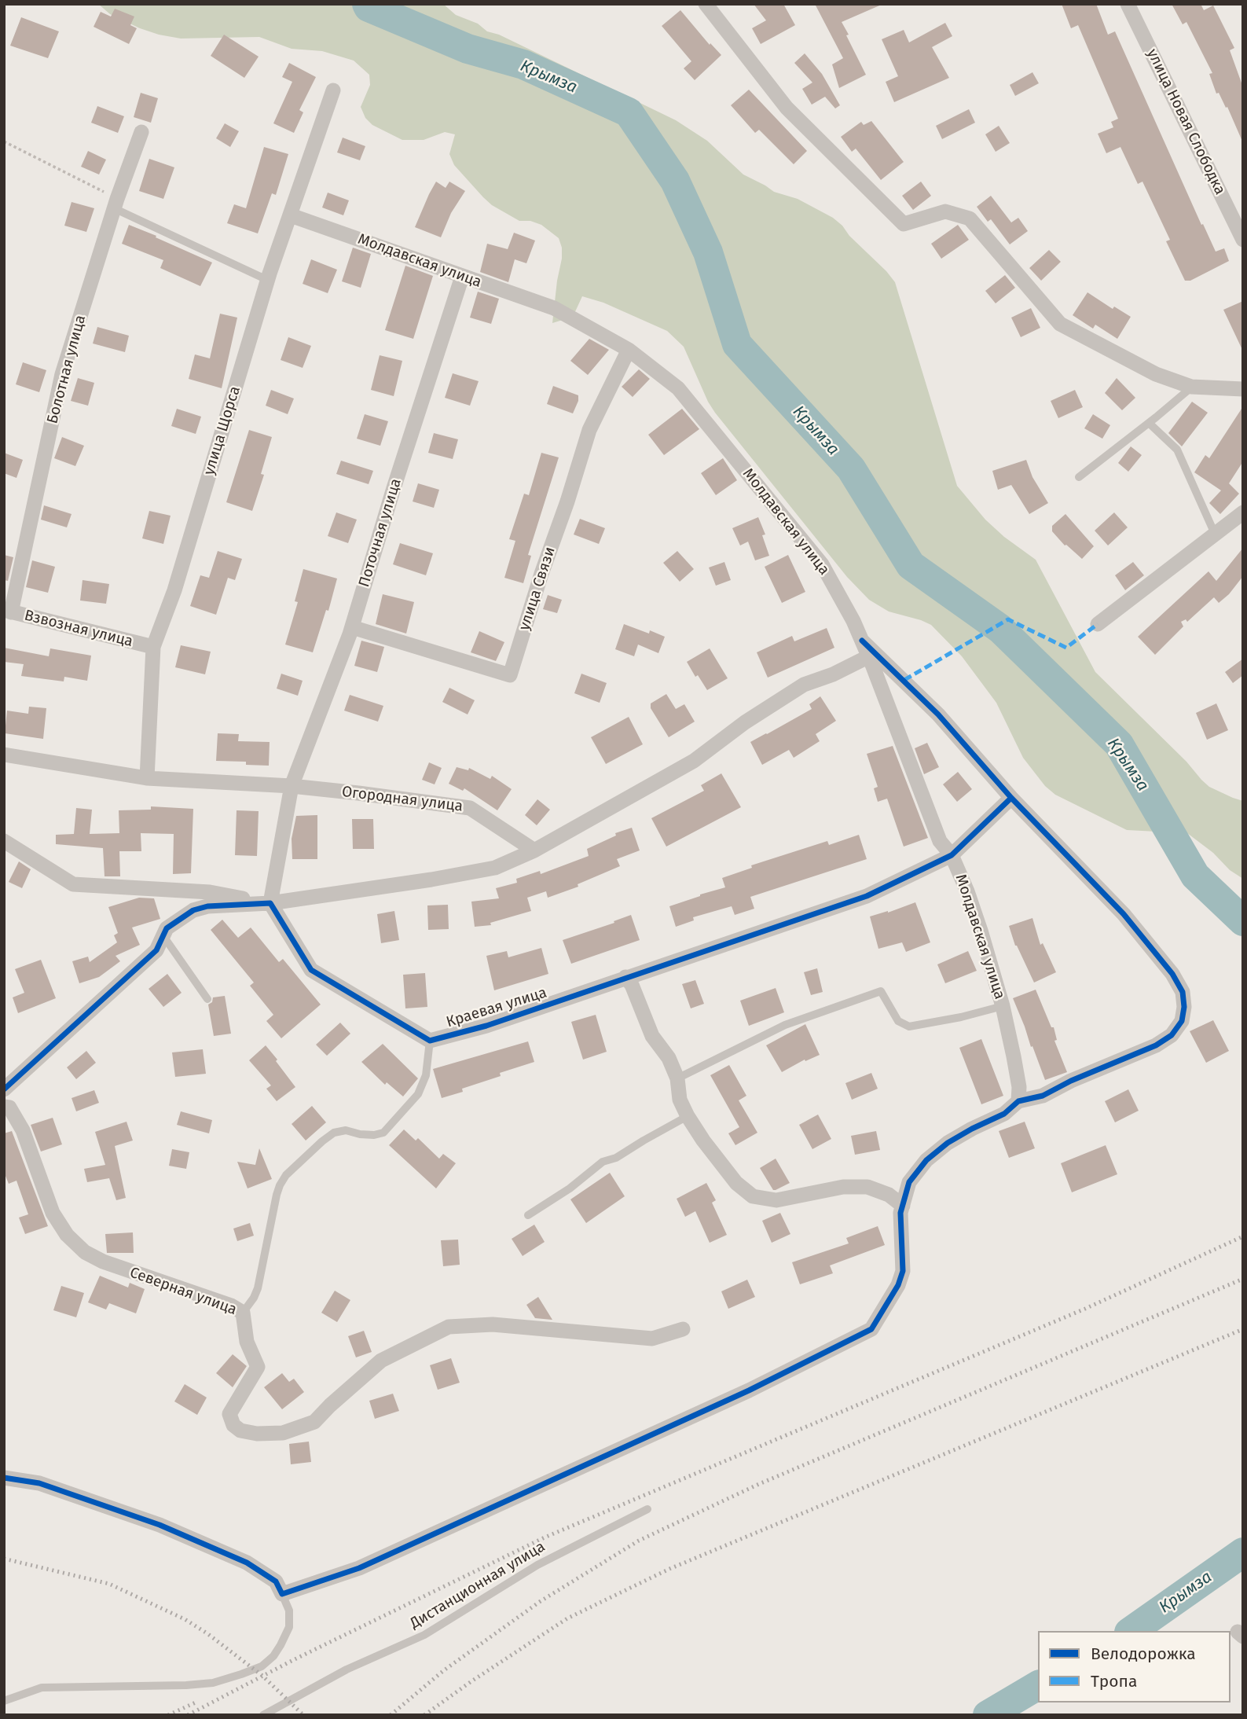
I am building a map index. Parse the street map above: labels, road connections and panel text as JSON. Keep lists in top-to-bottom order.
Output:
{
  "streets": {
    "street": [
      "улица Новая Слободка",
      "Молдавская улица",
      "Болотная улица",
      "улица Щорса",
      "Поточная улица",
      "улица Связи",
      "Взвозная улица",
      "Огородная улица",
      "Краевая улица",
      "Северная улица"
    ],
    "lane": ["Дистанционная улица"]
  },
  "crossings": [
    ["Молдавская улица", "улица Щорса"],
    ["Молдавская улица", "Поточная улица"],
    ["Молдавская улица", "улица Связи"],
    ["Молдавская улица", "Краевая улица"],
    ["Болотная улица", "Взвозная улица"],
    ["улица Щорса", "Взвозная улица"],
    ["улица Щорса", "Огородная улица"],
    ["Поточная улица", "улица Связи"],
    ["Поточная улица", "Огородная улица"],
    ["Поточная улица", "Краевая улица"]
  ],
  "water": ["Крымза"],
  "legend": ["Велодорожка", "Тропа"]
}
